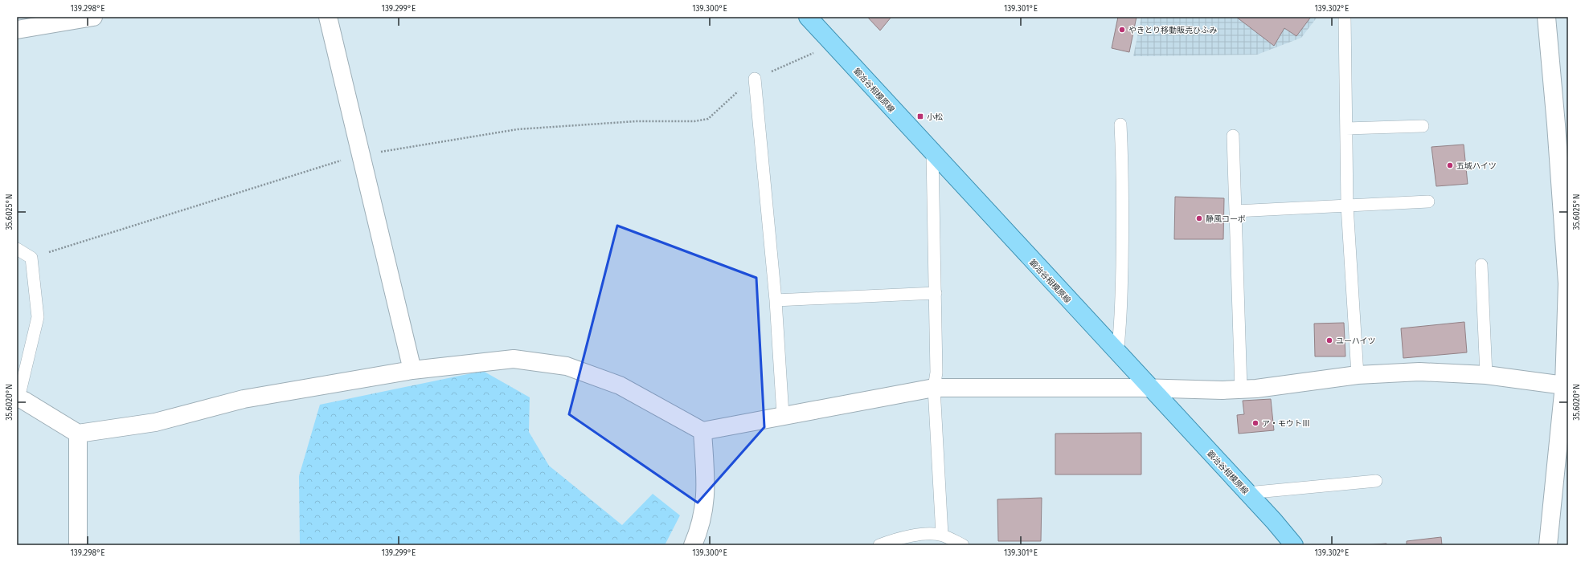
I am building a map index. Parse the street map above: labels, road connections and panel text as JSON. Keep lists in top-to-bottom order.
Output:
{
  "streets": {
    "main road": ["鍛冶谷相模原線"]
  },
  "places": {
    "other": [
      "やきとり移動販売ひふみ",
      "五城ハイツ",
      "静風コーポ",
      "ユーハイツ",
      "ア・モウトⅢ"
    ],
    "transit": ["小松"]
  },
  "coordinates": [
    "139.298°E",
    "139.299°E",
    "139.300°E",
    "139.301°E",
    "139.302°E",
    "35.6025°N",
    "35.6020°N"
  ]
}
